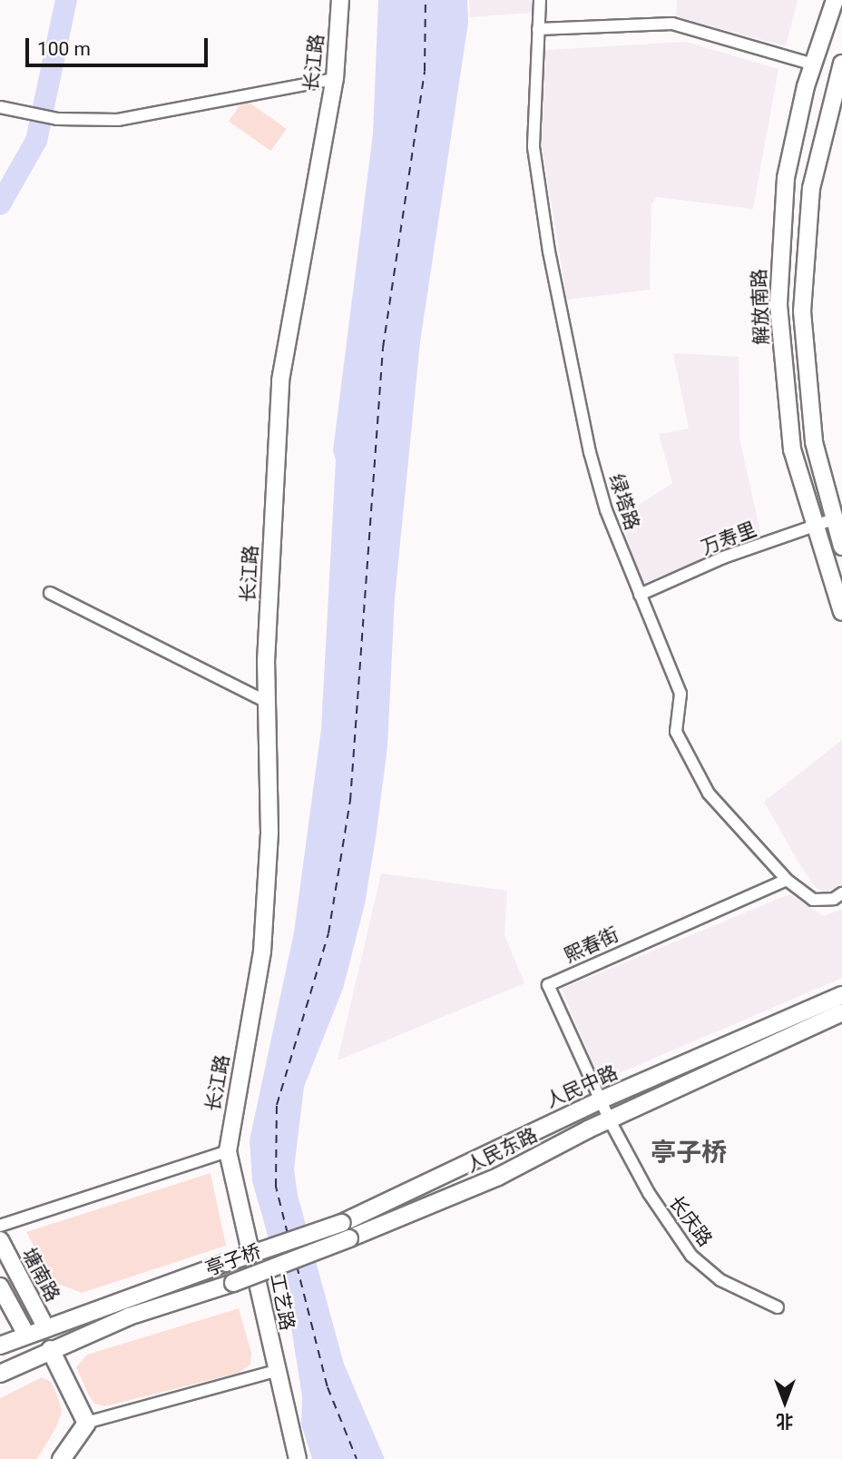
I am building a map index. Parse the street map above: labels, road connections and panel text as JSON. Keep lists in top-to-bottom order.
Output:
{
  "streets": {
    "main road": [
      "长江路",
      "解放南路",
      "人民中路",
      "人民东路",
      "亭子桥",
      "塘南路",
      "工艺路"
    ],
    "street": [
      "绿塔路",
      "万寿里",
      "熙春街",
      "长庆路"
    ]
  },
  "crossings": [
    ["长江路", "工艺路"],
    ["解放南路", "万寿里"],
    ["绿塔路", "万寿里"],
    ["绿塔路", "熙春街"],
    ["熙春街", "人民中路"],
    ["熙春街", "人民东路"],
    ["熙春街", "长庆路"],
    ["人民中路", "塘南路"],
    ["人民东路", "长庆路"],
    ["人民东路", "亭子桥"]
  ],
  "districts": ["亭子桥"],
  "scale_bar": "100 m",
  "north": "bottom"
}
